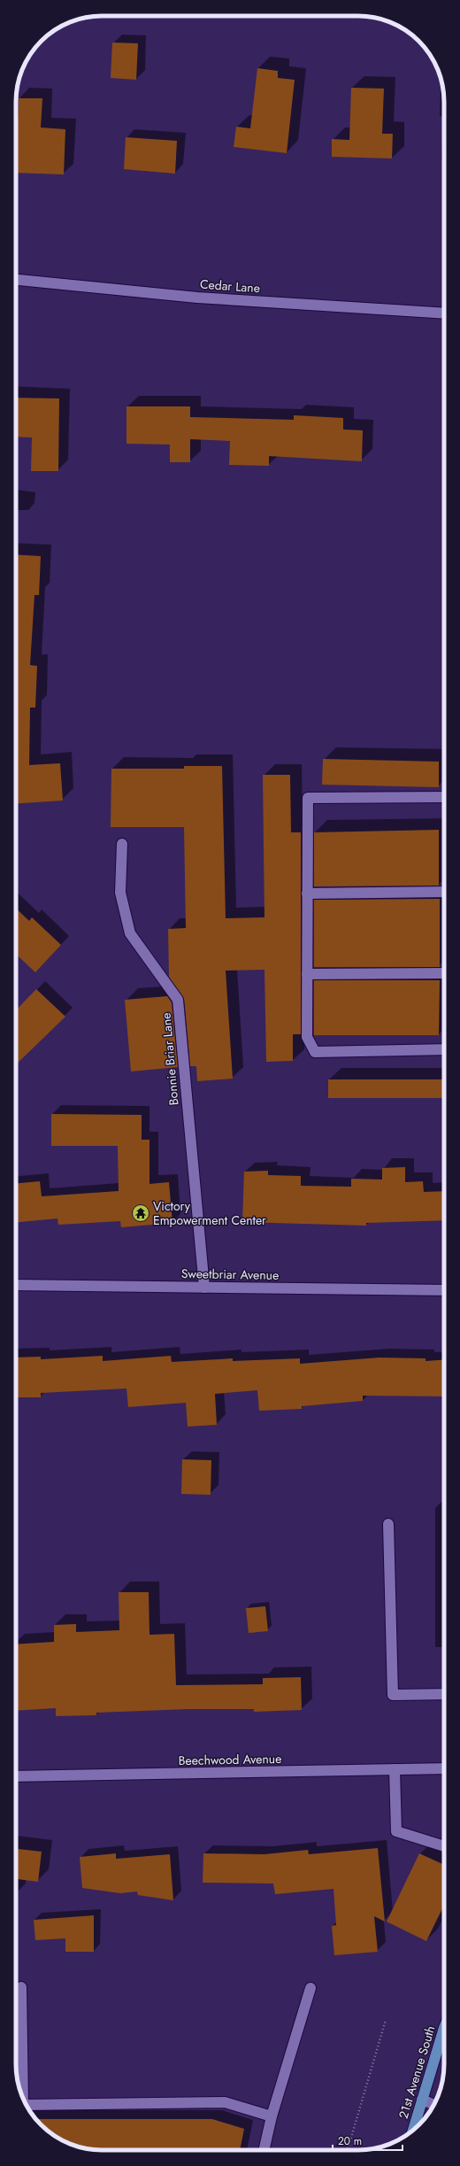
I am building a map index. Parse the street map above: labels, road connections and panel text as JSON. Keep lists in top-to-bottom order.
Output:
{
  "streets": {
    "main road": ["21st Avenue South"],
    "street": [
      "Cedar Lane",
      "Bonnie Briar Lane",
      "Sweetbriar Avenue",
      "Beechwood Avenue"
    ]
  },
  "crossings": [
    ["Bonnie Briar Lane", "Sweetbriar Avenue"]
  ],
  "places": {
    "temple": ["Victory Empowerment Center"]
  },
  "scale_bar": "20 m"
}
